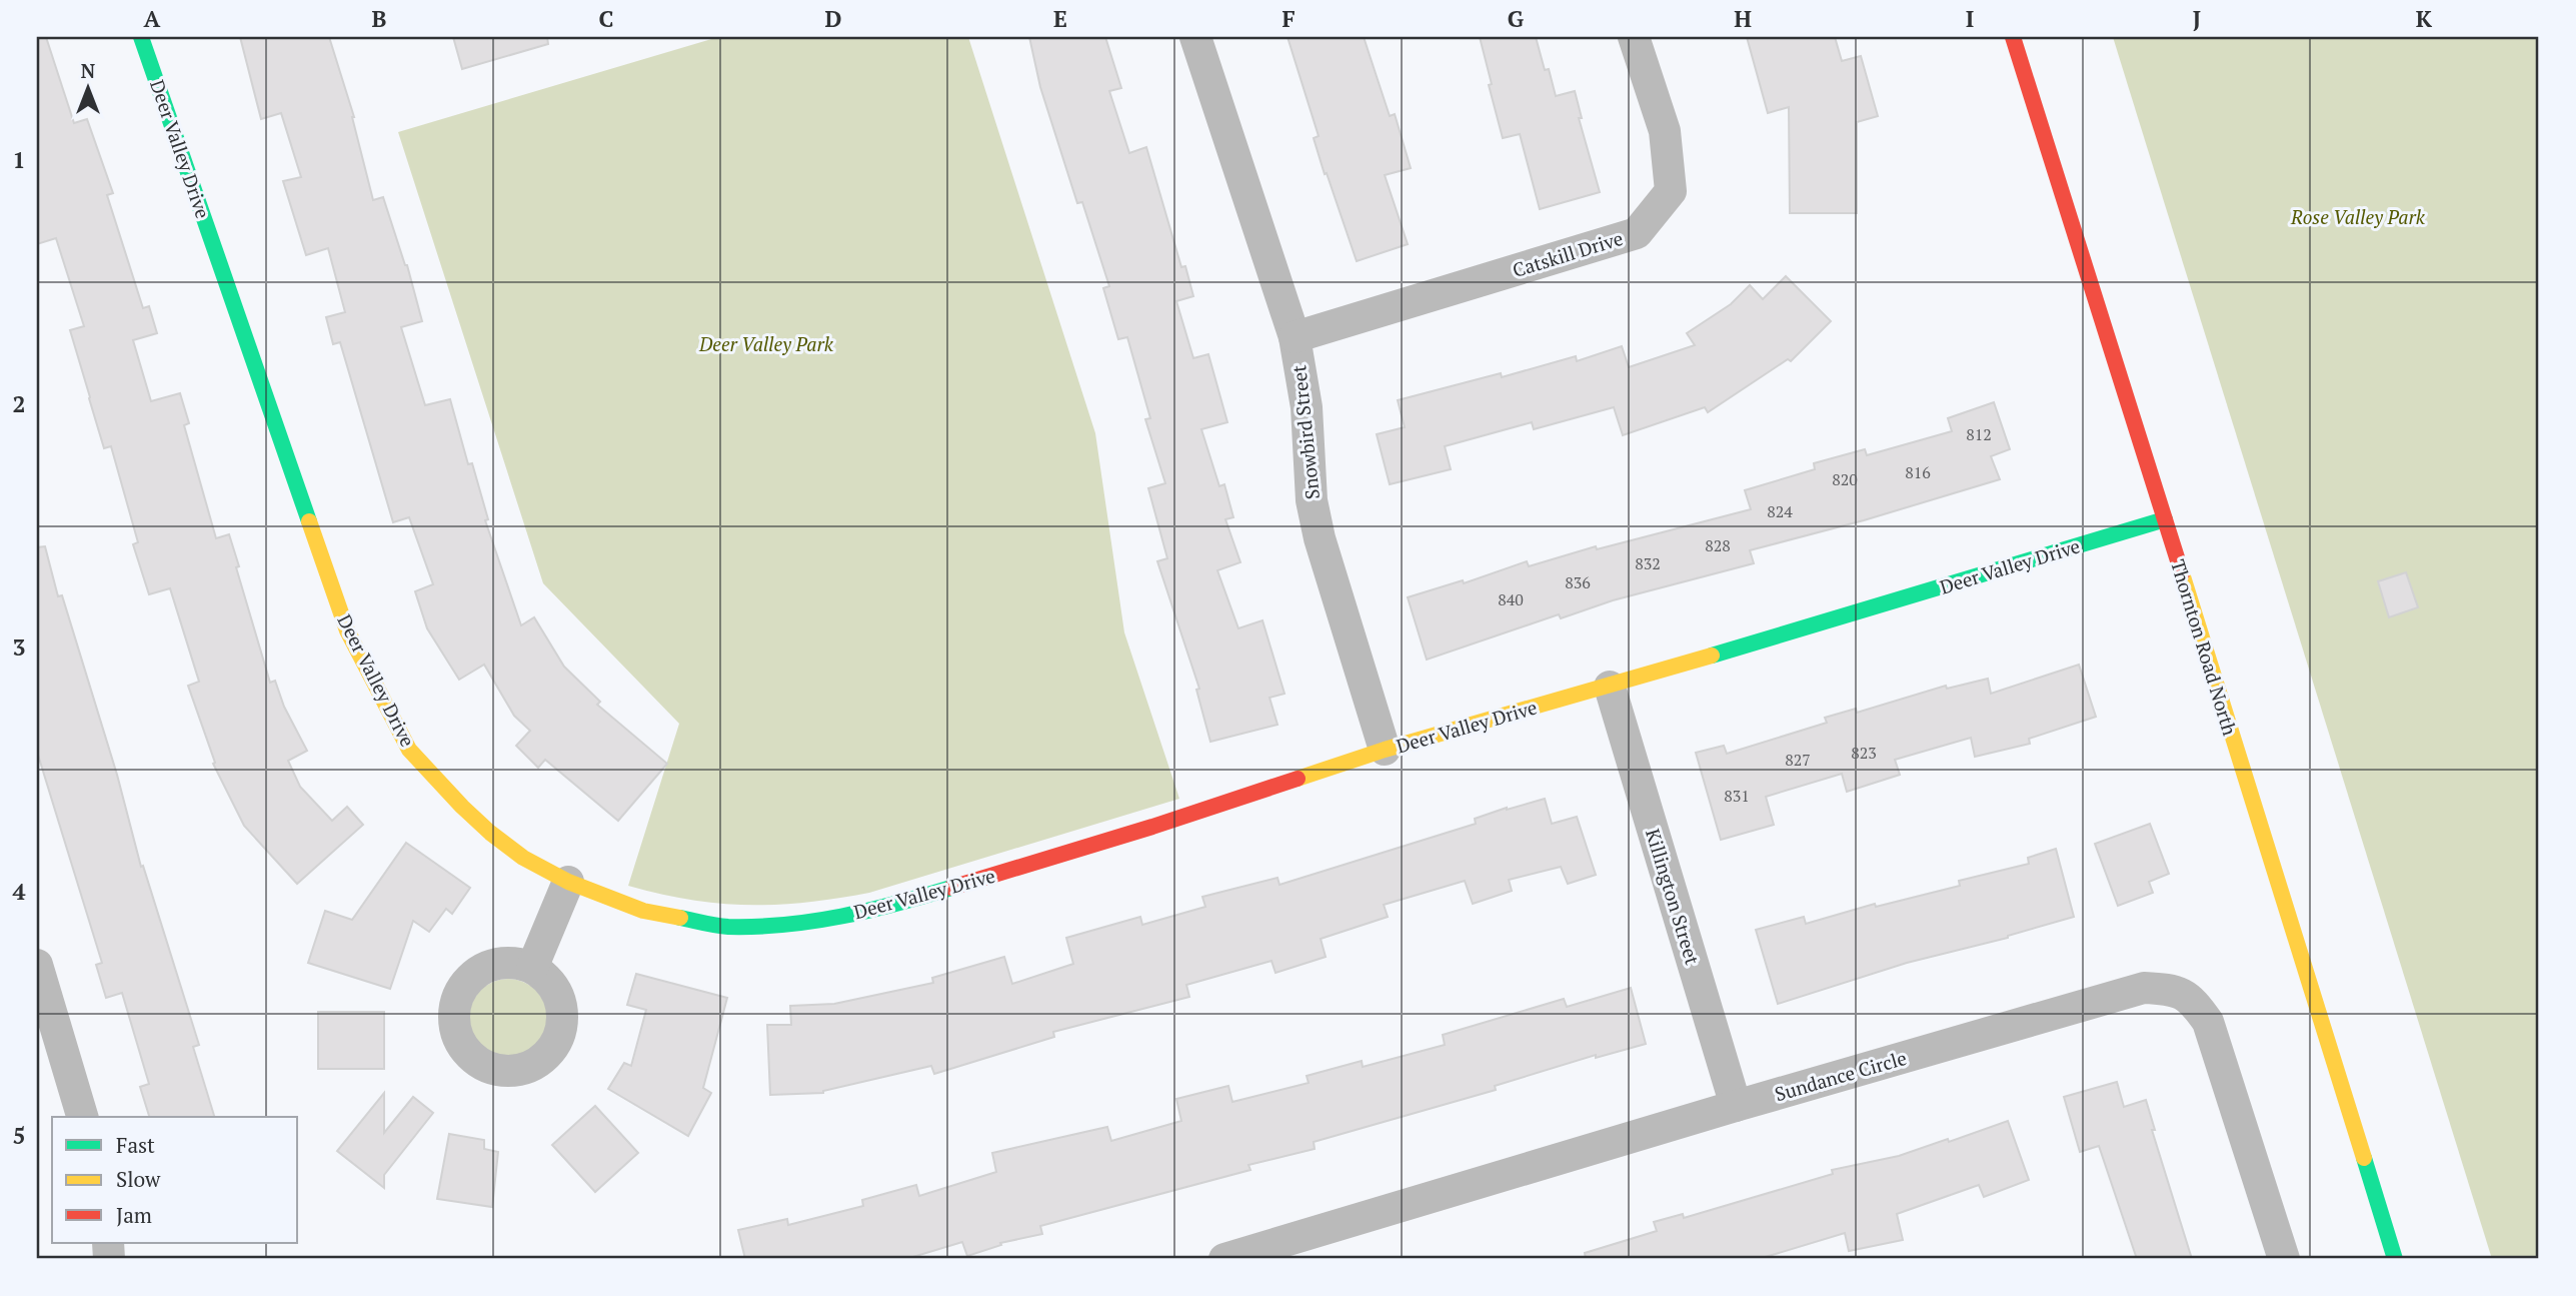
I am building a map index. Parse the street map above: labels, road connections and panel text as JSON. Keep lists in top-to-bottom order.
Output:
{
  "streets": {
    "street": [
      "Deer Valley Drive",
      "Catskill Drive",
      "Snowbird Street",
      "Thornton Road North",
      "Killington Street",
      "Sundance Circle"
    ]
  },
  "crossings": [
    ["Deer Valley Drive", "Snowbird Street"],
    ["Deer Valley Drive", "Thornton Road North"],
    ["Deer Valley Drive", "Killington Street"],
    ["Catskill Drive", "Snowbird Street"],
    ["Killington Street", "Sundance Circle"]
  ],
  "parks": ["Rose Valley Park", "Deer Valley Park"],
  "house_numbers": [
    "812",
    "816",
    "820",
    "824",
    "828",
    "832",
    "836",
    "840",
    "823",
    "827",
    "831"
  ],
  "legend": ["Fast", "Slow", "Jam"],
  "north": "top",
  "grid": {
    "columns": [
      "A",
      "B",
      "C",
      "D",
      "E",
      "F",
      "G",
      "H",
      "I",
      "J",
      "K"
    ],
    "rows": [
      "1",
      "2",
      "3",
      "4",
      "5"
    ]
  }
}
